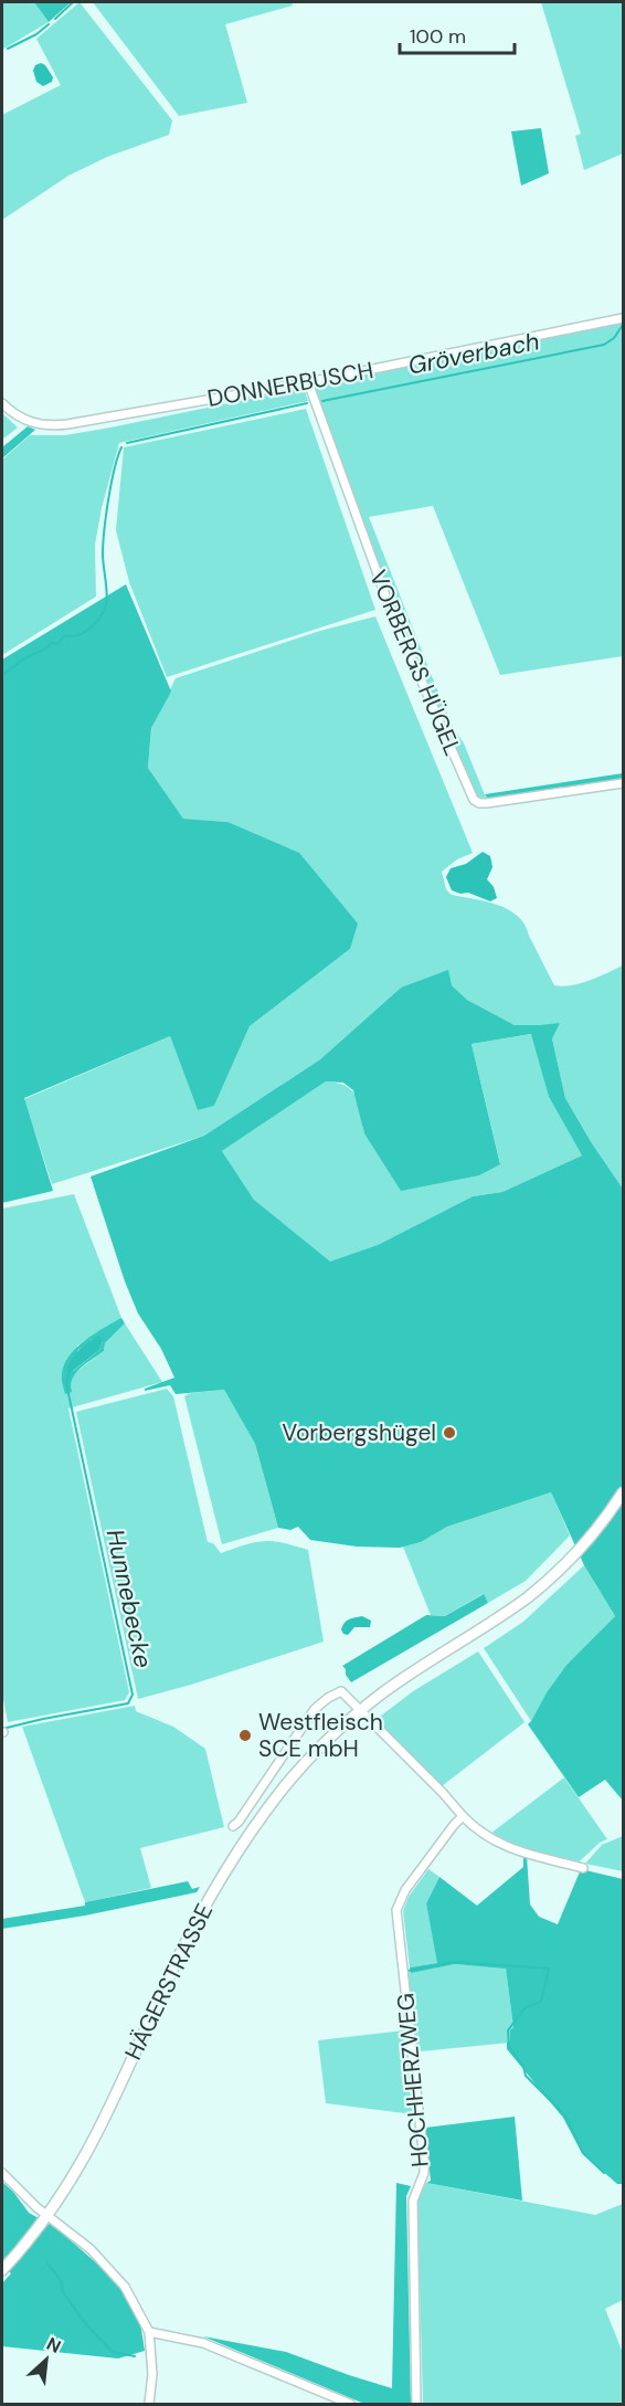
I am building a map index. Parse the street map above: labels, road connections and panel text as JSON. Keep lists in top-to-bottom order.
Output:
{
  "streets": {
    "main road": ["HÄGERSTRASSE"],
    "street": ["DONNERBUSCH", "VORBERGS HÜGEL", "HOCHHERZWEG"]
  },
  "crossings": [
    ["DONNERBUSCH", "VORBERGS HÜGEL"]
  ],
  "water": ["Gröverbach", "Hunnebecke"],
  "places": ["Vorbergshügel", "Westfleisch SCE mbH"],
  "scale_bar": "100 m",
  "north": "top right"
}
